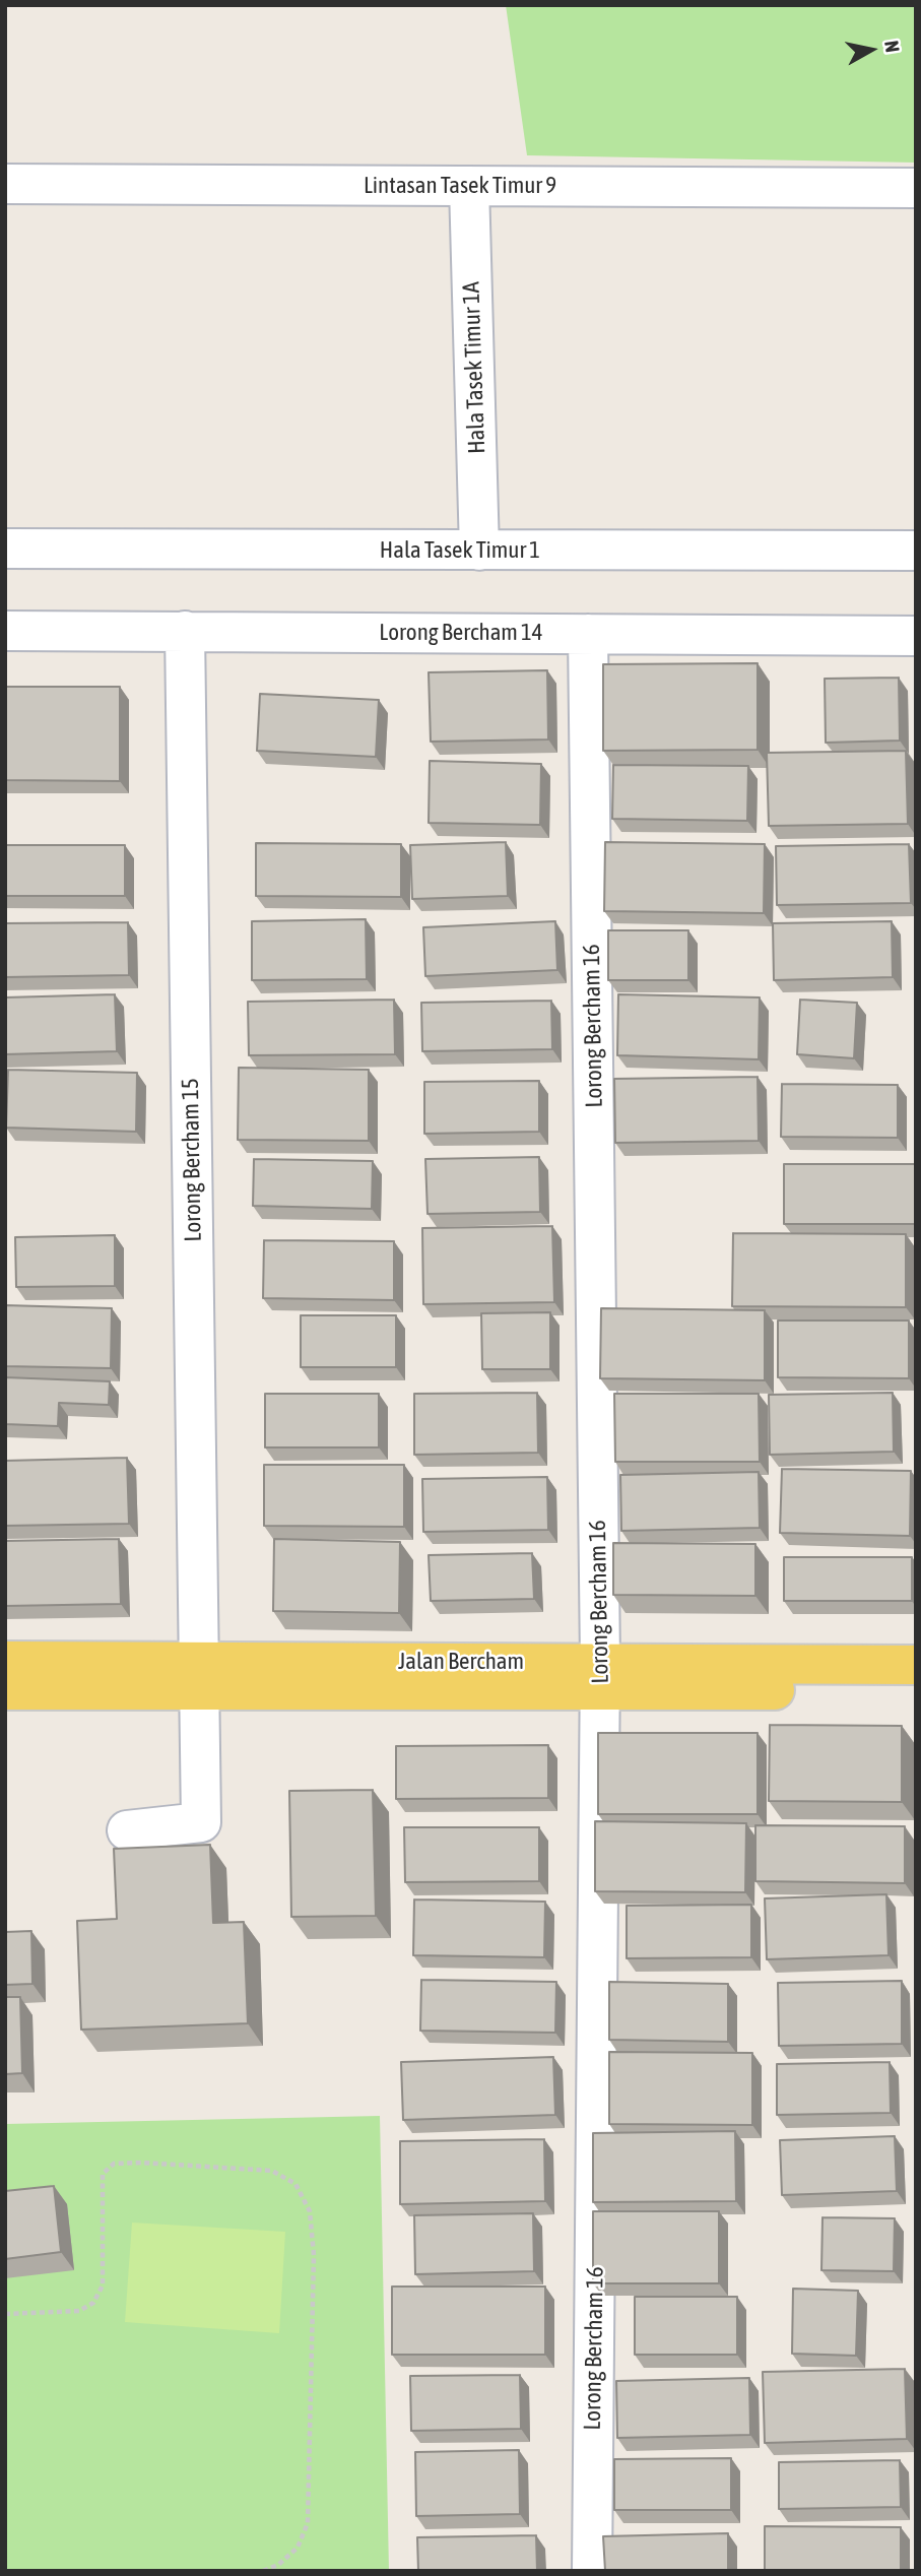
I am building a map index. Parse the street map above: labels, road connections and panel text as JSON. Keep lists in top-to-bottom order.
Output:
{
  "streets": {
    "main road": ["Jalan Bercham"],
    "street": [
      "Lintasan Tasek Timur 9",
      "Hala Tasek Timur 1A",
      "Hala Tasek Timur 1",
      "Lorong Bercham 14",
      "Lorong Bercham 16",
      "Lorong Bercham 15"
    ]
  },
  "crossings": [
    ["Lintasan Tasek Timur 9", "Hala Tasek Timur 1A"],
    ["Hala Tasek Timur 1A", "Hala Tasek Timur 1"],
    ["Lorong Bercham 14", "Lorong Bercham 16"],
    ["Lorong Bercham 14", "Lorong Bercham 15"],
    ["Lorong Bercham 16", "Jalan Bercham"],
    ["Lorong Bercham 15", "Jalan Bercham"]
  ],
  "north": "right"
}
